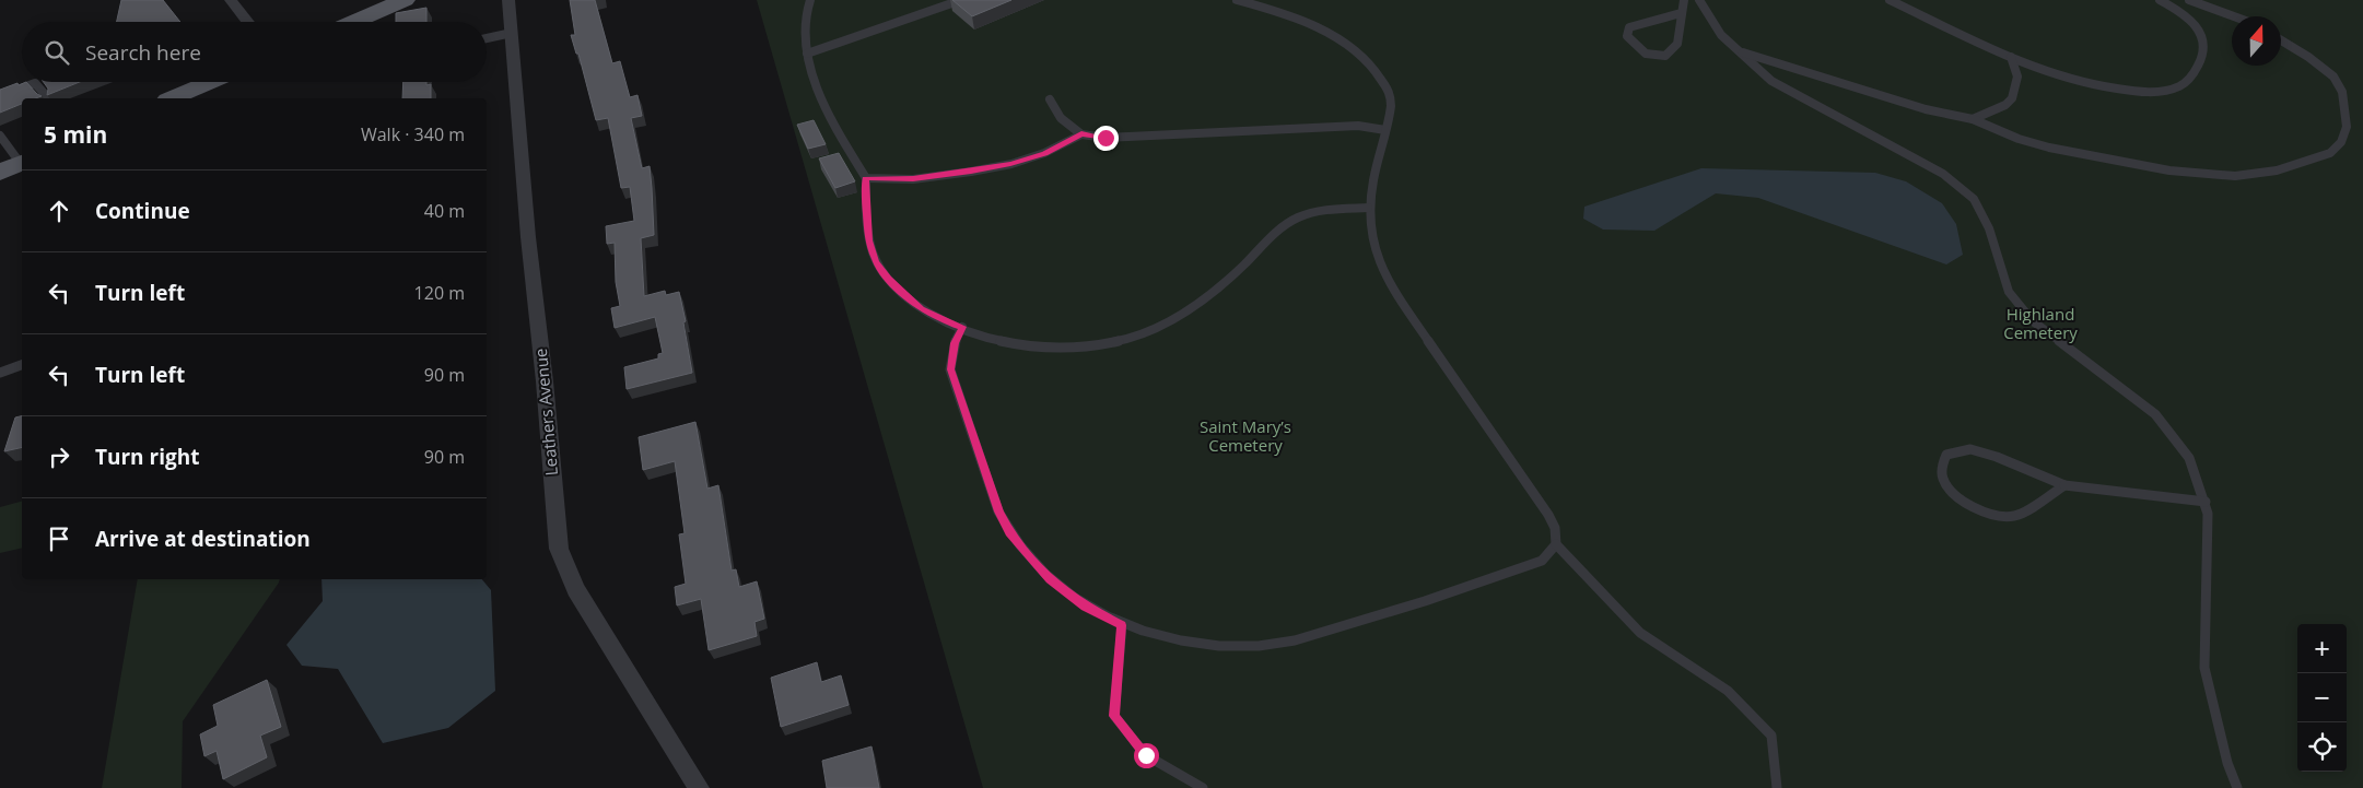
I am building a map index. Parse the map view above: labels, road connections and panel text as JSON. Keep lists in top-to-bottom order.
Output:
{
  "streets": {
    "street": ["Leathers Avenue"]
  },
  "parks": ["Highland Cemetery", "Saint Mary’s Cemetery"],
  "north": "top",
  "page": {
    "search": "Search here",
    "heading": ["5 min", "Walk · 340 m"],
    "list": [
      ["Continue", "40 m"],
      ["Turn left", "120 m"],
      ["Turn left", "90 m"],
      ["Turn right", "90 m"],
      "Arrive at destination"
    ],
    "map_buttons": ["+", "−"]
  }
}
